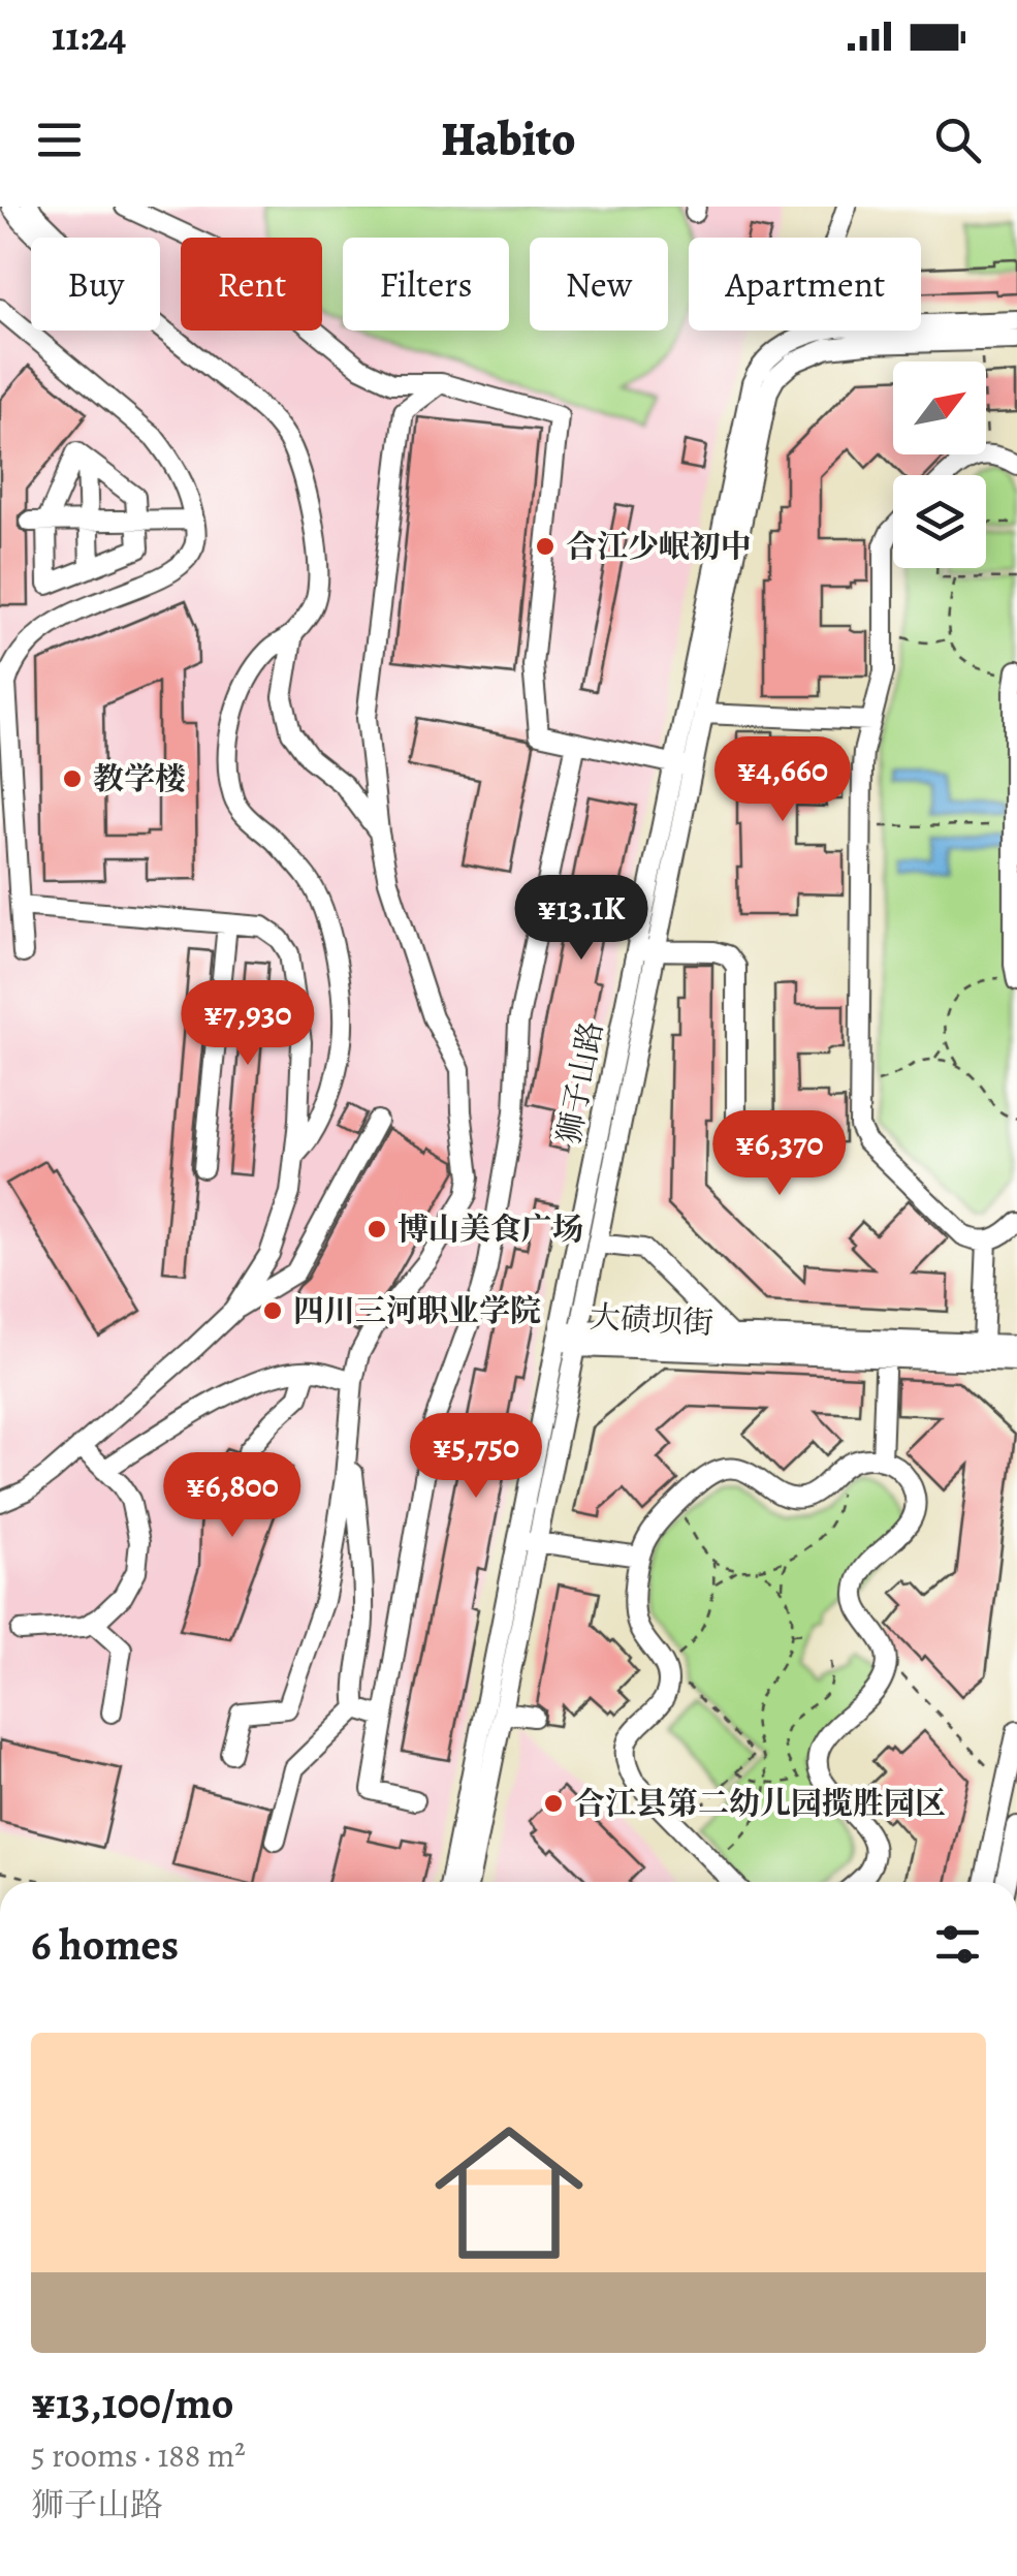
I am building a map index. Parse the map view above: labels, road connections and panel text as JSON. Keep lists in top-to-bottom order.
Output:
{
  "streets": {
    "street": ["狮子山路", "大碛坝街"]
  },
  "crossings": [
    ["狮子山路", "大碛坝街"]
  ],
  "places": [
    "合江少岷初中",
    "教学楼",
    "博山美食广场",
    "四川三河职业学院",
    "合江县第二幼儿园揽胜园区"
  ],
  "north": "top right",
  "page": {
    "status": "11:24",
    "header": "Habito",
    "chip": [
      "Buy",
      "Rent",
      "Filters",
      "New",
      "Apartment"
    ],
    "price": [
      "¥4,660",
      "¥13.1K",
      "¥7,930",
      "¥6,370",
      "¥5,750",
      "¥6,800"
    ],
    "heading": "6 homes",
    "list": [
      {
        "name": "¥13,100/mo",
        "note": "5 rooms · 188 m² · 狮子山路"
      }
    ]
  }
}
